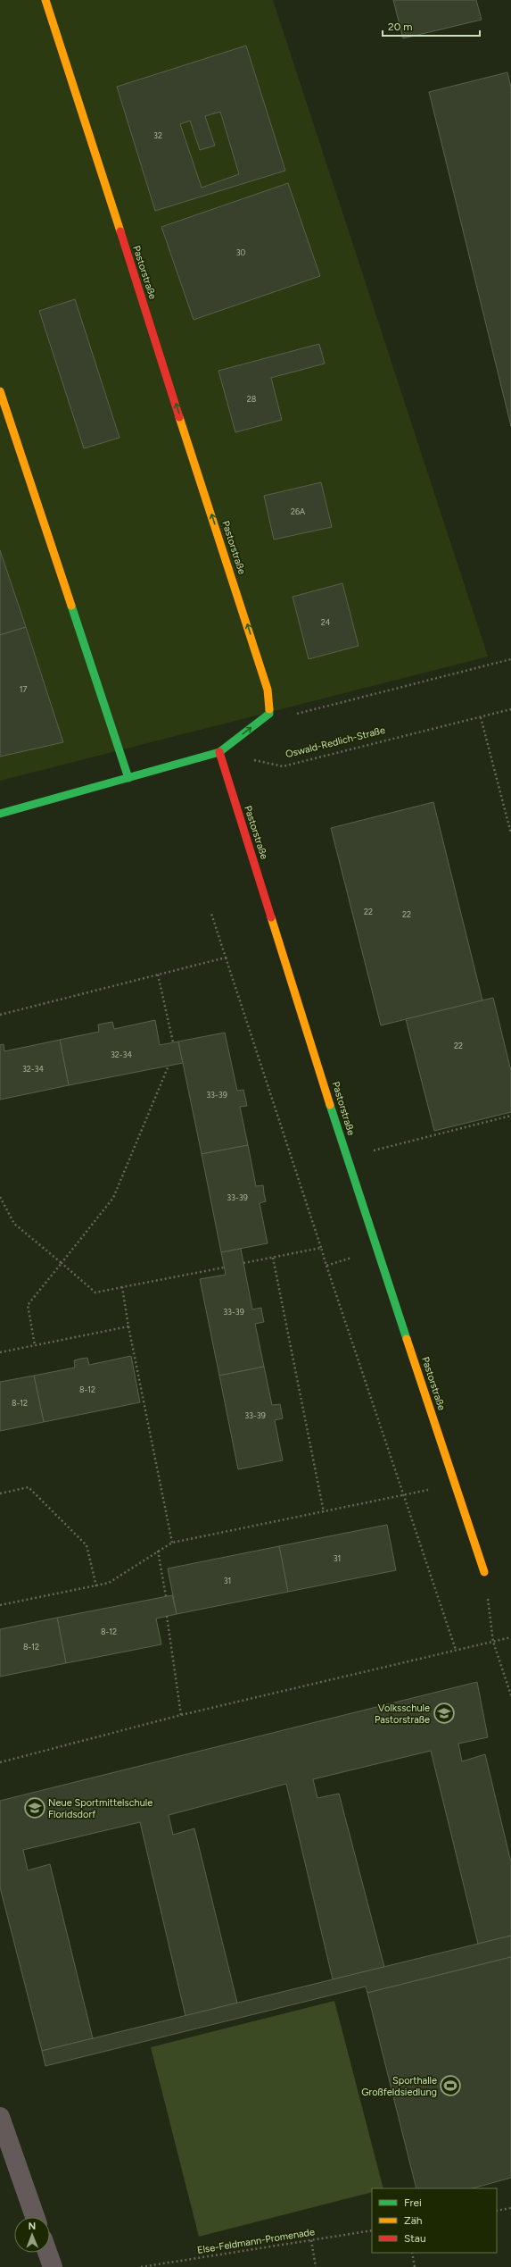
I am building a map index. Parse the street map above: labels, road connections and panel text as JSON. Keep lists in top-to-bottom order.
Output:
{
  "streets": {
    "street": ["Pastorstraße"],
    "path": ["Oswald-Redlich-Straße", "Else-Feldmann-Promenade"]
  },
  "crossings": [
    ["Pastorstraße", "Oswald-Redlich-Straße"]
  ],
  "one_way": ["Pastorstraße"],
  "places": {
    "school or university": ["Volksschule Pastorstraße", "Neue Sportmittelschule Floridsdorf"],
    "sports": ["Sporthalle Großfeldsiedlung"]
  },
  "house_numbers": [
    "32",
    "30",
    "28",
    "26A",
    "24",
    "17",
    "22",
    "22",
    "22",
    "32-34",
    "32-34",
    "33-39",
    "33-39",
    "33-39",
    "8-12",
    "8-12",
    "33-39",
    "31",
    "31",
    "8-12",
    "8-12"
  ],
  "legend": ["Frei", "Zäh", "Stau"],
  "scale_bar": "20 m",
  "north": "top"
}
